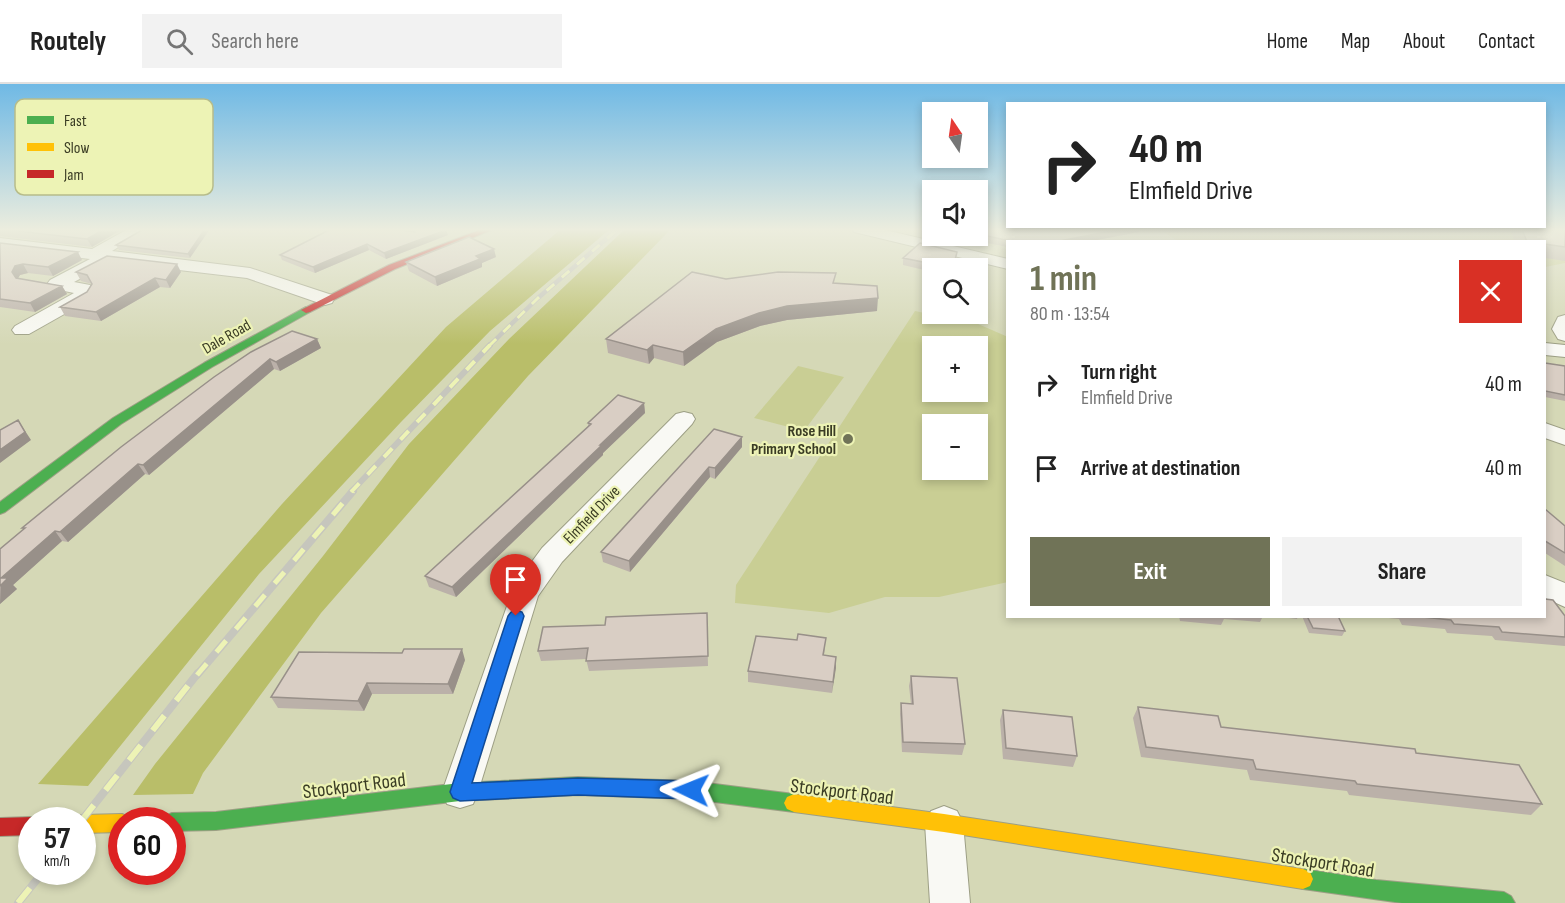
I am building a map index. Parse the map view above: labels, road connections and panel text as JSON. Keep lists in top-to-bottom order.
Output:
{
  "streets": {
    "main road": ["Dale Road", "Stockport Road"],
    "street": ["Elmfield Drive"]
  },
  "crossings": [
    ["Elmfield Drive", "Stockport Road"]
  ],
  "places": ["Rose Hill Primary School"],
  "legend": ["Fast", "Slow", "Jam"],
  "north": "top",
  "page": {
    "header": "Routely",
    "search": "Search here",
    "nav": [
      "Home",
      "Map",
      "About",
      "Contact"
    ],
    "map_buttons": ["+", "−"],
    "turn": ["40 m", "Elmfield Drive"],
    "heading": ["1 min", "80 m · 13:54"],
    "list": [
      {
        "name": "Turn right",
        "note": "Elmfield Drive",
        "value": "40 m"
      },
      {
        "name": "Arrive at destination",
        "value": "40 m"
      }
    ],
    "buttons": ["Exit", "Share"],
    "speed": "57 km/h",
    "limit": "60"
  }
}
